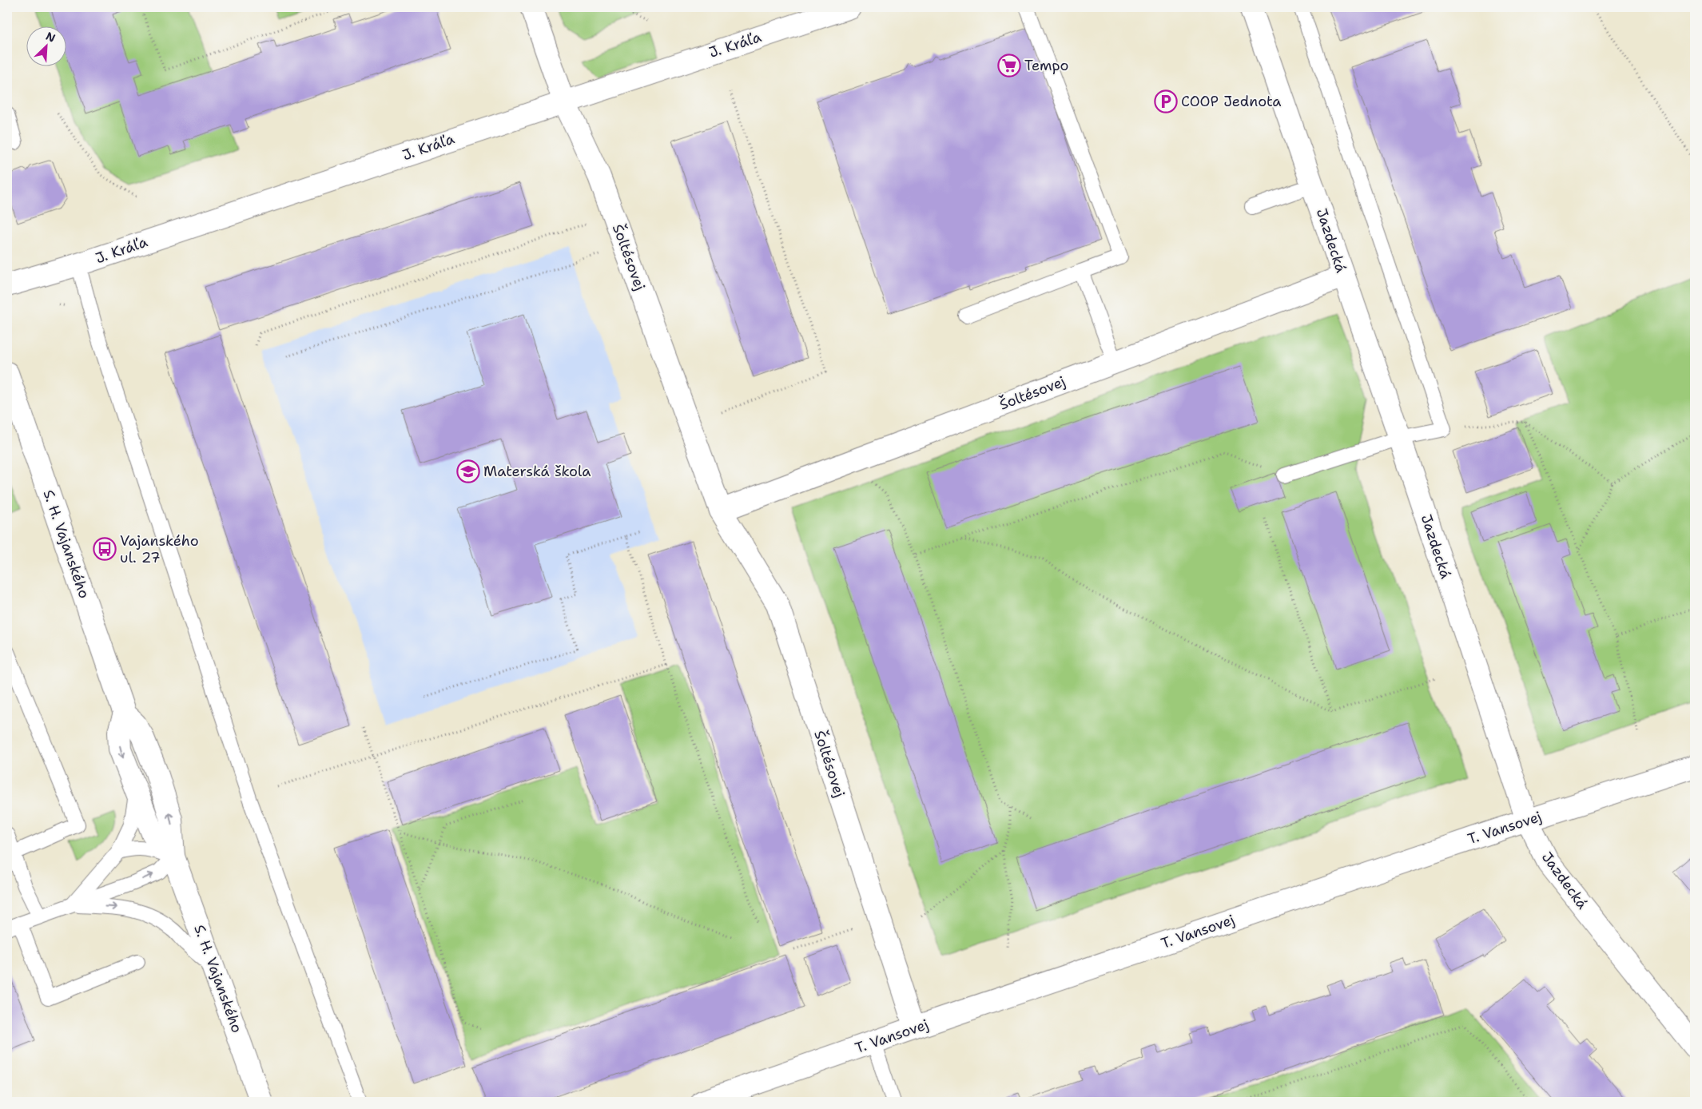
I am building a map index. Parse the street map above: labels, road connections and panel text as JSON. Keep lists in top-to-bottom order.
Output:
{
  "streets": {
    "street": [
      "J. Kráľa",
      "Jazdecká",
      "Šoltésovej",
      "S. H. Vajanského",
      "T. Vansovej"
    ]
  },
  "crossings": [
    ["J. Kráľa", "Šoltésovej"],
    ["Jazdecká", "Šoltésovej"],
    ["Jazdecká", "T. Vansovej"],
    ["Šoltésovej", "T. Vansovej"]
  ],
  "places": {
    "supermarket": ["Tempo"],
    "parking": ["COOP Jednota"],
    "school or university": ["Materská škola"],
    "bus stop": ["Vajanského ul. 27"]
  },
  "north": "top right"
}
